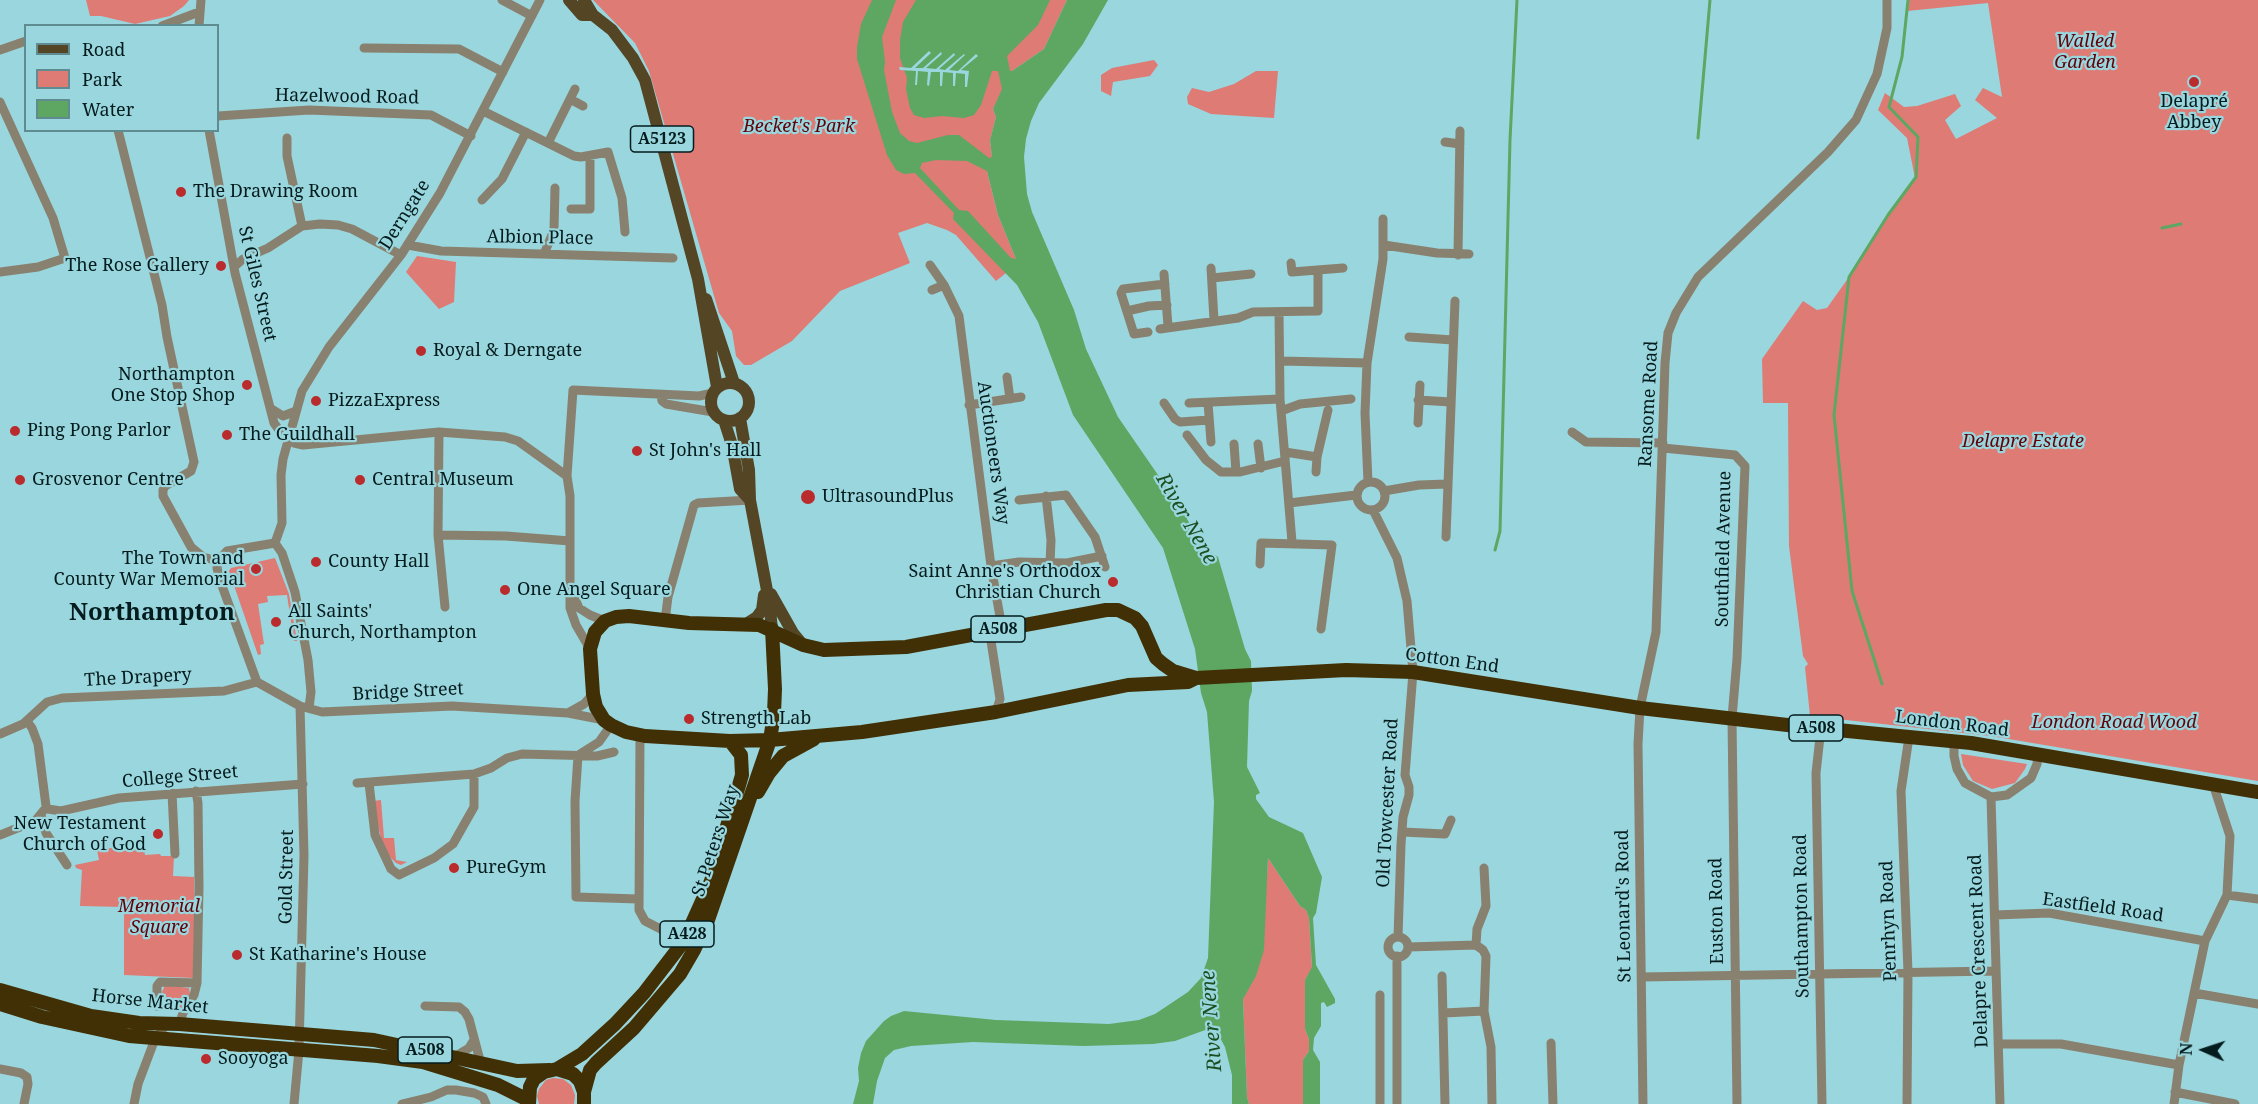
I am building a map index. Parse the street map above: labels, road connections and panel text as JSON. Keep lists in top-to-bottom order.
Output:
{
  "streets": {
    "highway": [
      "A508",
      "Cotton End",
      "Bridge Street",
      "London Road",
      "St Peters Way",
      "A428",
      "Horse Market"
    ],
    "main road": ["A5123"],
    "street": [
      "Hazelwood Road",
      "Derngate",
      "Albion Place",
      "St Giles Street",
      "Ransome Road",
      "Auctioneers Way",
      "Southfield Avenue",
      "The Drapery",
      "College Street",
      "Old Towcester Road",
      "Gold Street",
      "St Leonard's Road",
      "Eastfield Road",
      "Euston Road",
      "Southampton Road",
      "Penrhyn Road",
      "Delapre Crescent Road"
    ]
  },
  "crossings": [
    ["Hazelwood Road", "Derngate"],
    ["Derngate", "Albion Place"],
    ["Derngate", "St Giles Street"],
    ["Derngate", "Gold Street"],
    ["Ransome Road", "Southfield Avenue"],
    ["Ransome Road", "Cotton End"],
    ["Ransome Road", "London Road"],
    ["Ransome Road", "St Leonard's Road"],
    ["Auctioneers Way", "A508"],
    ["Southfield Avenue", "London Road"],
    ["Southfield Avenue", "Euston Road"],
    ["A508", "Cotton End"],
    ["A508", "Bridge Street"],
    ["A508", "St Peters Way"],
    ["A508", "Gold Street"],
    ["A508", "A428"],
    ["A508", "Horse Market"],
    ["Cotton End", "London Road"],
    ["Cotton End", "Old Towcester Road"],
    ["Cotton End", "St Leonard's Road"],
    ["The Drapery", "Bridge Street"],
    ["Bridge Street", "St Peters Way"],
    ["Bridge Street", "Gold Street"],
    ["Bridge Street", "A428"],
    ["London Road", "St Leonard's Road"],
    ["London Road", "Euston Road"],
    ["London Road", "Southampton Road"],
    ["London Road", "Penrhyn Road"],
    ["College Street", "Gold Street"],
    ["St Peters Way", "A428"],
    ["Gold Street", "Horse Market"],
    ["Eastfield Road", "Delapre Crescent Road"]
  ],
  "districts": ["Northampton"],
  "water": ["River Nene"],
  "parks": [
    "Walled Garden",
    "Becket's Park",
    "Delapre Estate",
    "London Road Wood",
    "Memorial Square"
  ],
  "places": [
    "Delapré Abbey",
    "The Drawing Room",
    "The Rose Gallery",
    "Royal & Derngate",
    "Northampton One Stop Shop",
    "PizzaExpress",
    "Ping Pong Parlor",
    "The Guildhall",
    "St John's Hall",
    "Grosvenor Centre",
    "Central Museum",
    "UltrasoundPlus",
    "County Hall",
    "The Town and County War Memorial",
    "Saint Anne's Orthodox Christian Church",
    "One Angel Square",
    "All Saints' Church, Northampton",
    "Strength Lab",
    "New Testament Church of God",
    "PureGym",
    "St Katharine's House",
    "Sooyoga"
  ],
  "legend": ["Road", "Park", "Water"],
  "north": "left"
}
